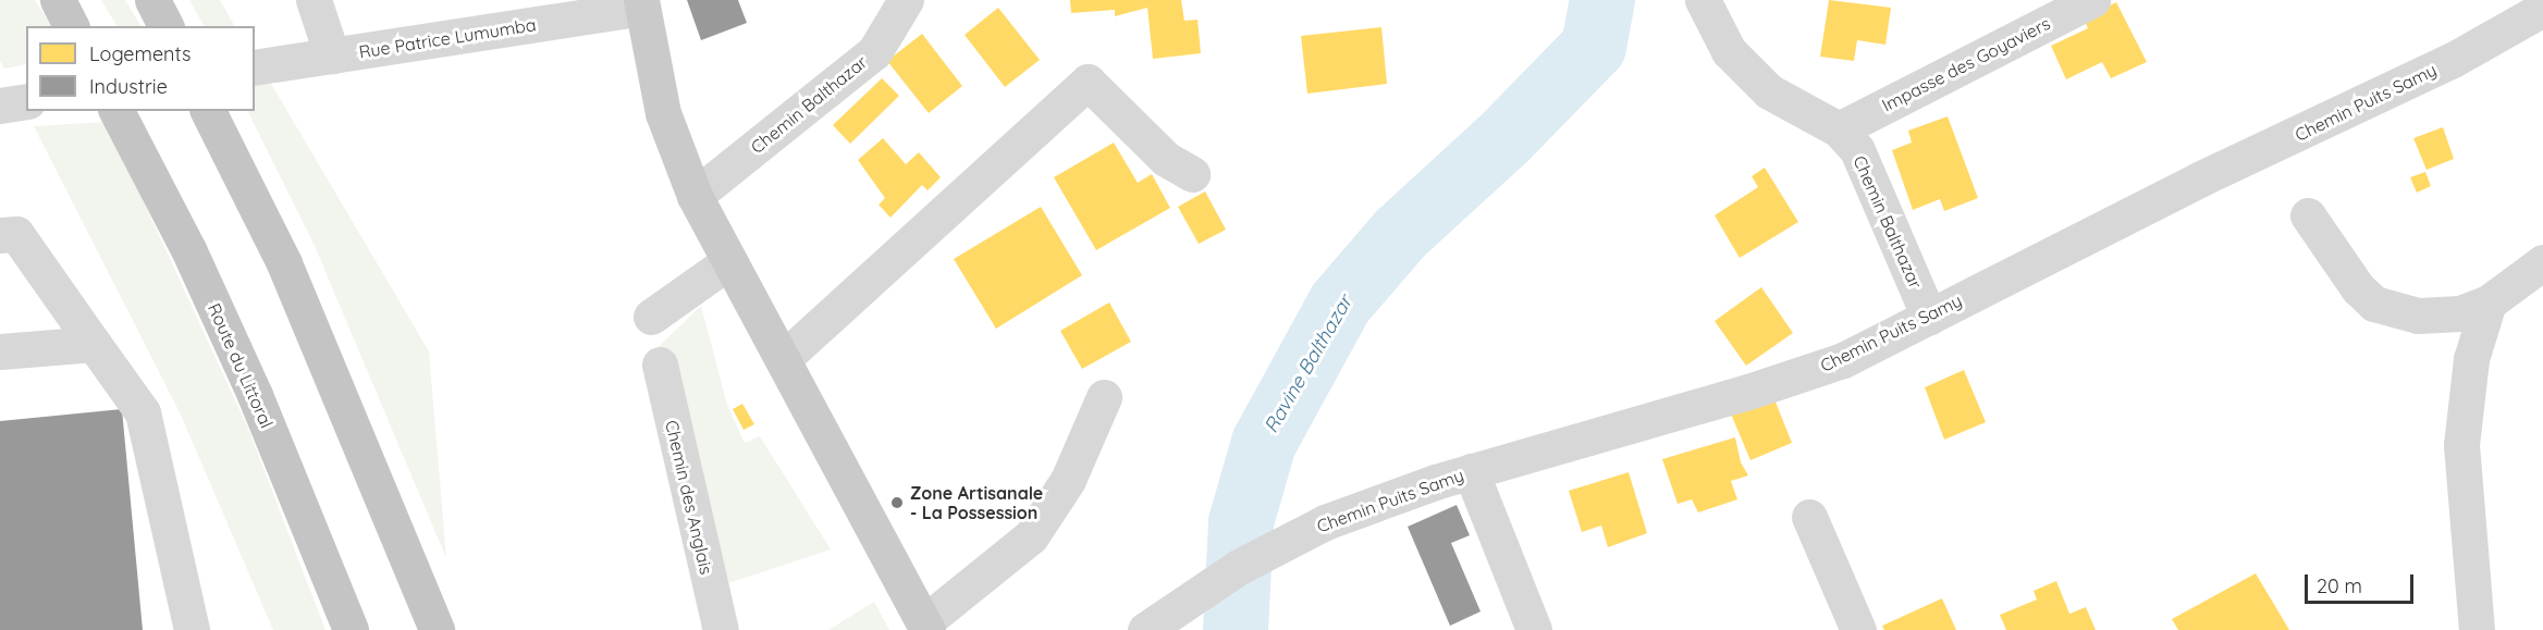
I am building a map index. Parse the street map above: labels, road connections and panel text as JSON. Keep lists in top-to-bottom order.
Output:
{
  "streets": {
    "highway": ["Route du Littoral"],
    "street": [
      "Rue Patrice Lumumba",
      "Impasse des Goyaviers",
      "Chemin Puits Samy",
      "Chemin Balthazar",
      "Chemin des Anglais"
    ]
  },
  "crossings": [
    ["Impasse des Goyaviers", "Chemin Balthazar"],
    ["Chemin Puits Samy", "Chemin Balthazar"]
  ],
  "water": ["Ravine Balthazar"],
  "places": ["Zone Artisanale - La Possession"],
  "legend": ["Logements", "Industrie"],
  "scale_bar": "20 m"
}
